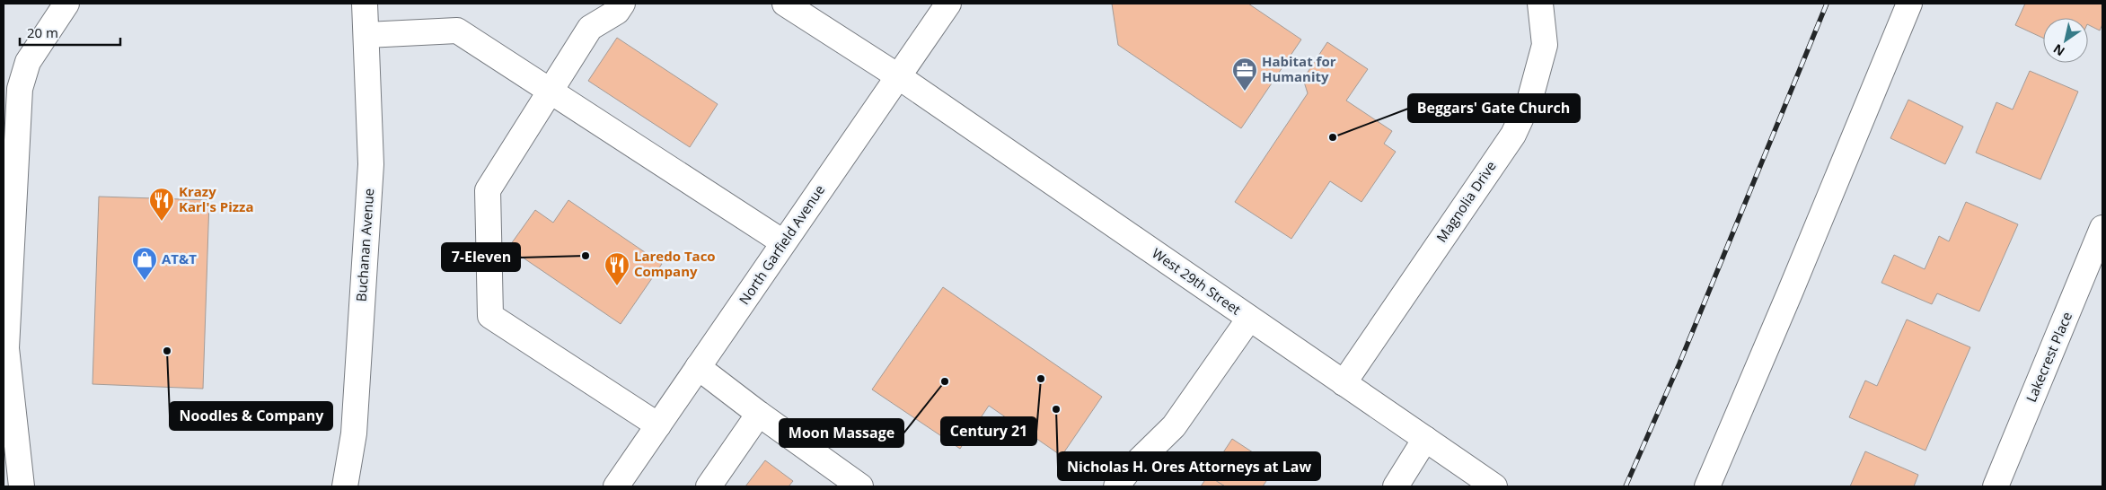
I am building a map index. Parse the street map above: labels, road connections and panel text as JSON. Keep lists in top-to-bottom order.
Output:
{
  "streets": {
    "main road": [
      "Magnolia Drive",
      "Buchanan Avenue",
      "North Garfield Avenue",
      "West 29th Street",
      "Lakecrest Place"
    ]
  },
  "crossings": [
    ["Magnolia Drive", "West 29th Street"],
    ["North Garfield Avenue", "West 29th Street"]
  ],
  "places": {
    "office": ["Habitat for Humanity"],
    "other": [
      "Beggars' Gate Church",
      "7-Eleven",
      "Noodles & Company",
      "Century 21",
      "Moon Massage",
      "Nicholas H. Ores Attorneys at Law"
    ],
    "restaurant": ["Krazy Karl's Pizza", "Laredo Taco Company"],
    "shop": ["AT&T"]
  },
  "scale_bar": "20 m",
  "north": "bottom left"
}
